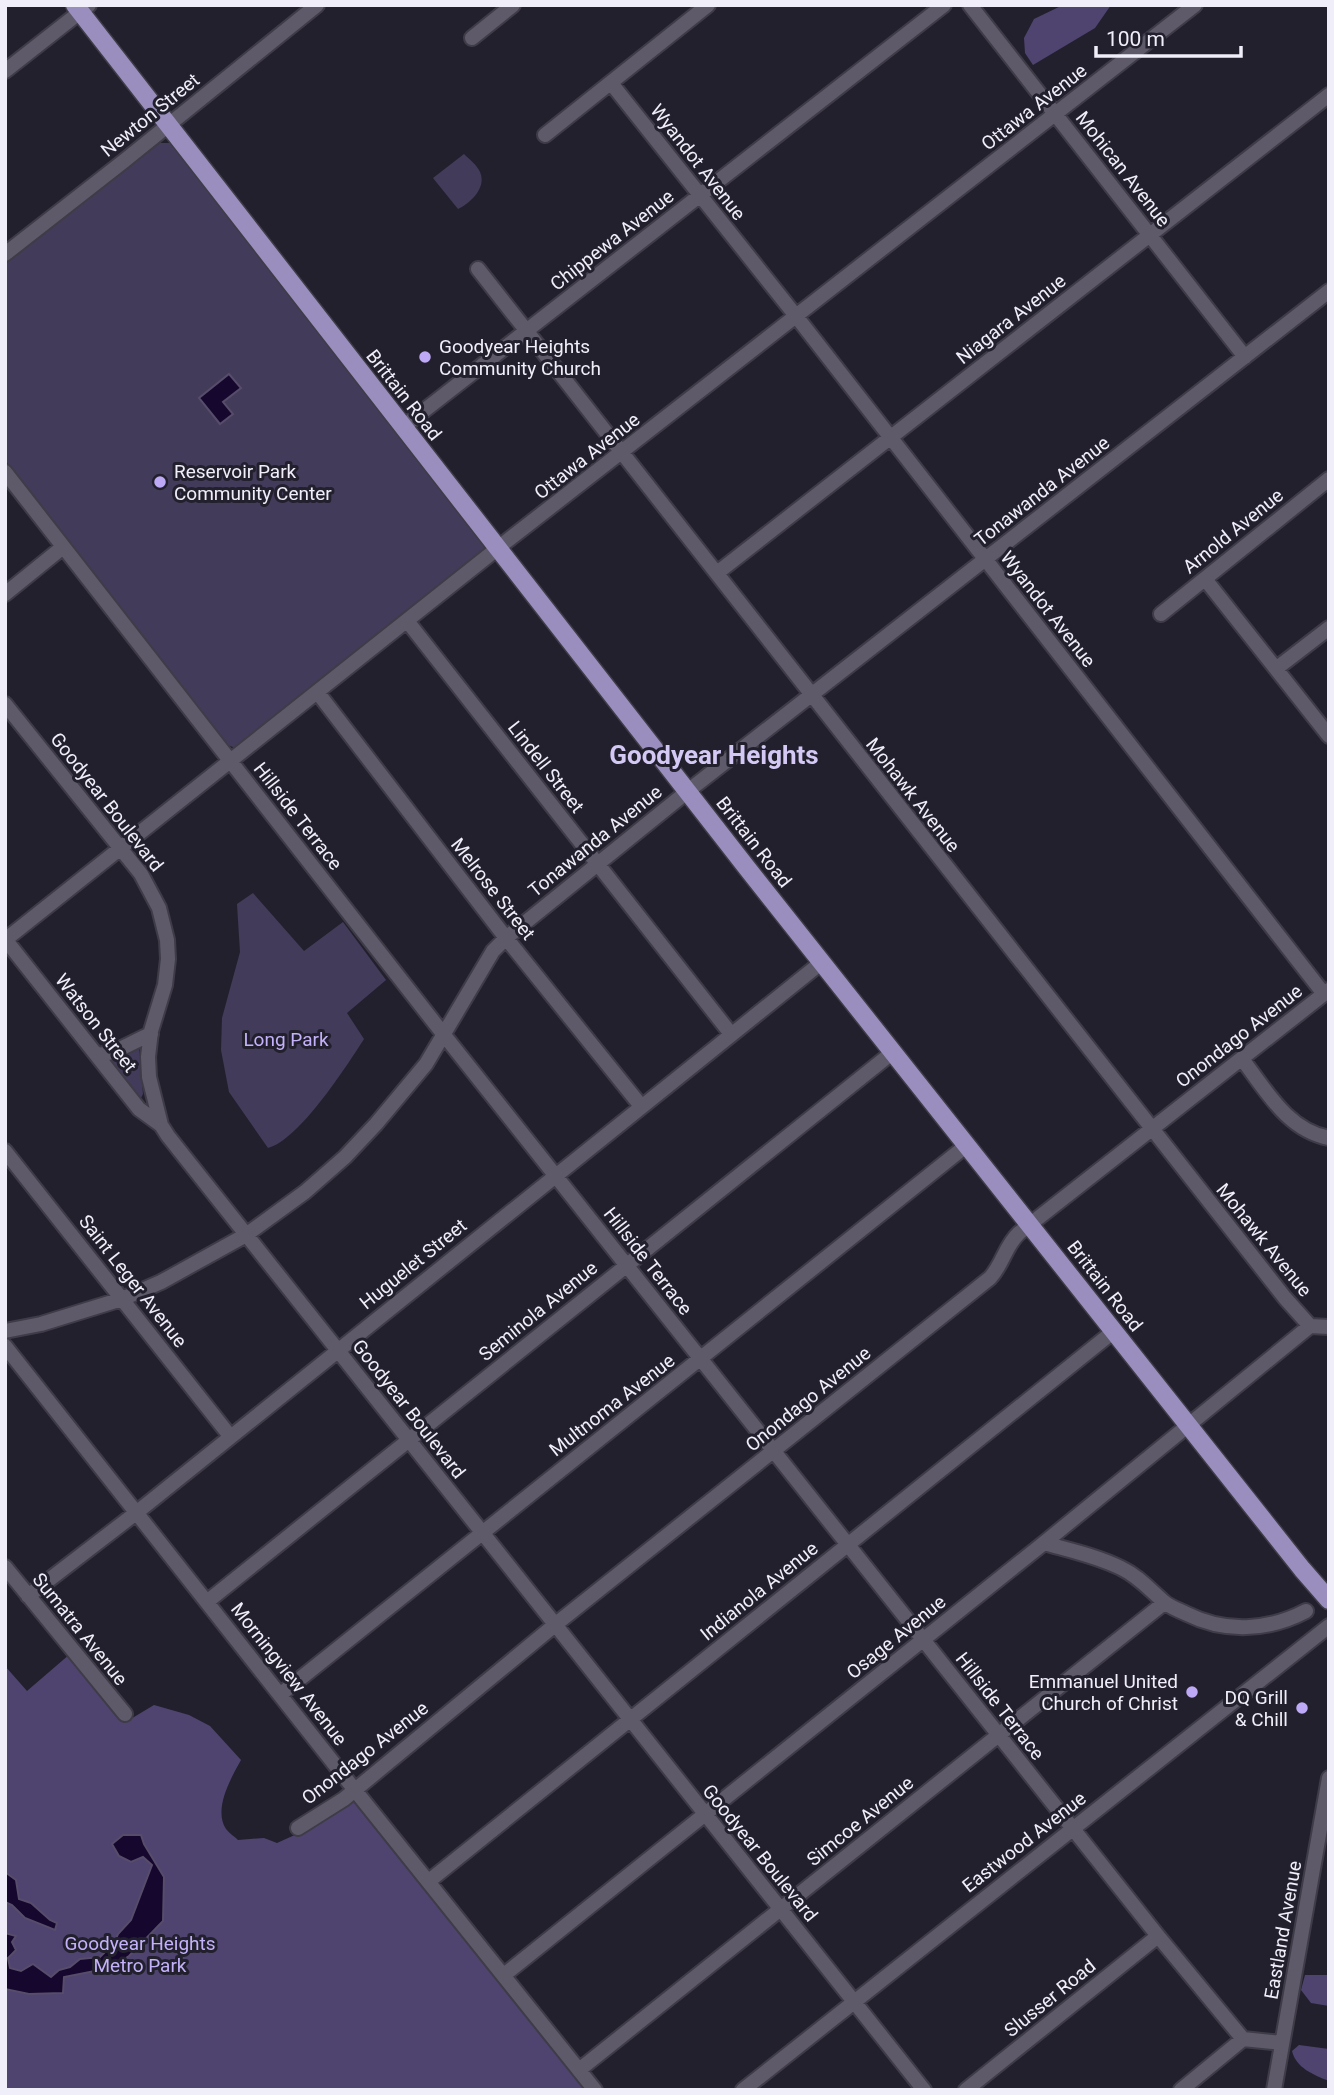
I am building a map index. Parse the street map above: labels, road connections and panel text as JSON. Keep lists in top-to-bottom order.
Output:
{
  "streets": {
    "main road": ["Brittain Road"],
    "street": [
      "Ottawa Avenue",
      "Newton Street",
      "Wyandot Avenue",
      "Mohican Avenue",
      "Chippewa Avenue",
      "Niagara Avenue",
      "Tonawanda Avenue",
      "Arnold Avenue",
      "Lindell Street",
      "Mohawk Avenue",
      "Goodyear Boulevard",
      "Hillside Terrace",
      "Melrose Street",
      "Watson Street",
      "Onondago Avenue",
      "Huguelet Street",
      "Saint Leger Avenue",
      "Seminola Avenue",
      "Multnoma Avenue",
      "Indianola Avenue",
      "Sumatra Avenue",
      "Osage Avenue",
      "Morningview Avenue",
      "Simcoe Avenue",
      "Eastwood Avenue",
      "Eastland Avenue",
      "Slusser Road"
    ]
  },
  "crossings": [
    ["Ottawa Avenue", "Wyandot Avenue"],
    ["Ottawa Avenue", "Mohican Avenue"],
    ["Ottawa Avenue", "Brittain Road"],
    ["Ottawa Avenue", "Lindell Street"],
    ["Ottawa Avenue", "Mohawk Avenue"],
    ["Ottawa Avenue", "Goodyear Boulevard"],
    ["Ottawa Avenue", "Hillside Terrace"],
    ["Ottawa Avenue", "Melrose Street"],
    ["Ottawa Avenue", "Watson Street"],
    ["Newton Street", "Brittain Road"],
    ["Wyandot Avenue", "Chippewa Avenue"],
    ["Wyandot Avenue", "Niagara Avenue"],
    ["Wyandot Avenue", "Tonawanda Avenue"],
    ["Wyandot Avenue", "Onondago Avenue"],
    ["Mohican Avenue", "Niagara Avenue"],
    ["Mohican Avenue", "Tonawanda Avenue"],
    ["Chippewa Avenue", "Brittain Road"],
    ["Chippewa Avenue", "Mohawk Avenue"],
    ["Niagara Avenue", "Mohawk Avenue"],
    ["Brittain Road", "Tonawanda Avenue"],
    ["Brittain Road", "Onondago Avenue"],
    ["Brittain Road", "Huguelet Street"],
    ["Brittain Road", "Seminola Avenue"],
    ["Brittain Road", "Multnoma Avenue"],
    ["Brittain Road", "Indianola Avenue"],
    ["Brittain Road", "Osage Avenue"],
    ["Tonawanda Avenue", "Lindell Street"],
    ["Tonawanda Avenue", "Mohawk Avenue"],
    ["Tonawanda Avenue", "Goodyear Boulevard"],
    ["Tonawanda Avenue", "Hillside Terrace"],
    ["Tonawanda Avenue", "Melrose Street"],
    ["Tonawanda Avenue", "Saint Leger Avenue"],
    ["Lindell Street", "Huguelet Street"],
    ["Mohawk Avenue", "Onondago Avenue"],
    ["Mohawk Avenue", "Osage Avenue"],
    ["Goodyear Boulevard", "Watson Street"],
    ["Goodyear Boulevard", "Onondago Avenue"],
    ["Goodyear Boulevard", "Huguelet Street"],
    ["Goodyear Boulevard", "Seminola Avenue"],
    ["Goodyear Boulevard", "Multnoma Avenue"],
    ["Goodyear Boulevard", "Indianola Avenue"],
    ["Goodyear Boulevard", "Osage Avenue"],
    ["Goodyear Boulevard", "Simcoe Avenue"],
    ["Goodyear Boulevard", "Eastwood Avenue"],
    ["Hillside Terrace", "Onondago Avenue"],
    ["Hillside Terrace", "Huguelet Street"],
    ["Hillside Terrace", "Seminola Avenue"],
    ["Hillside Terrace", "Multnoma Avenue"],
    ["Hillside Terrace", "Indianola Avenue"],
    ["Hillside Terrace", "Osage Avenue"],
    ["Hillside Terrace", "Simcoe Avenue"],
    ["Hillside Terrace", "Eastwood Avenue"],
    ["Hillside Terrace", "Slusser Road"],
    ["Melrose Street", "Huguelet Street"],
    ["Onondago Avenue", "Morningview Avenue"],
    ["Huguelet Street", "Saint Leger Avenue"],
    ["Huguelet Street", "Sumatra Avenue"],
    ["Huguelet Street", "Morningview Avenue"],
    ["Seminola Avenue", "Morningview Avenue"],
    ["Multnoma Avenue", "Morningview Avenue"],
    ["Indianola Avenue", "Morningview Avenue"],
    ["Osage Avenue", "Morningview Avenue"],
    ["Morningview Avenue", "Simcoe Avenue"]
  ],
  "districts": ["Goodyear Heights"],
  "parks": ["Long Park", "Goodyear Heights Metro Park"],
  "places": [
    "Goodyear Heights Community Church",
    "Reservoir Park Community Center",
    "Emmanuel United Church of Christ",
    "DQ Grill & Chill"
  ],
  "scale_bar": "100 m"
}
